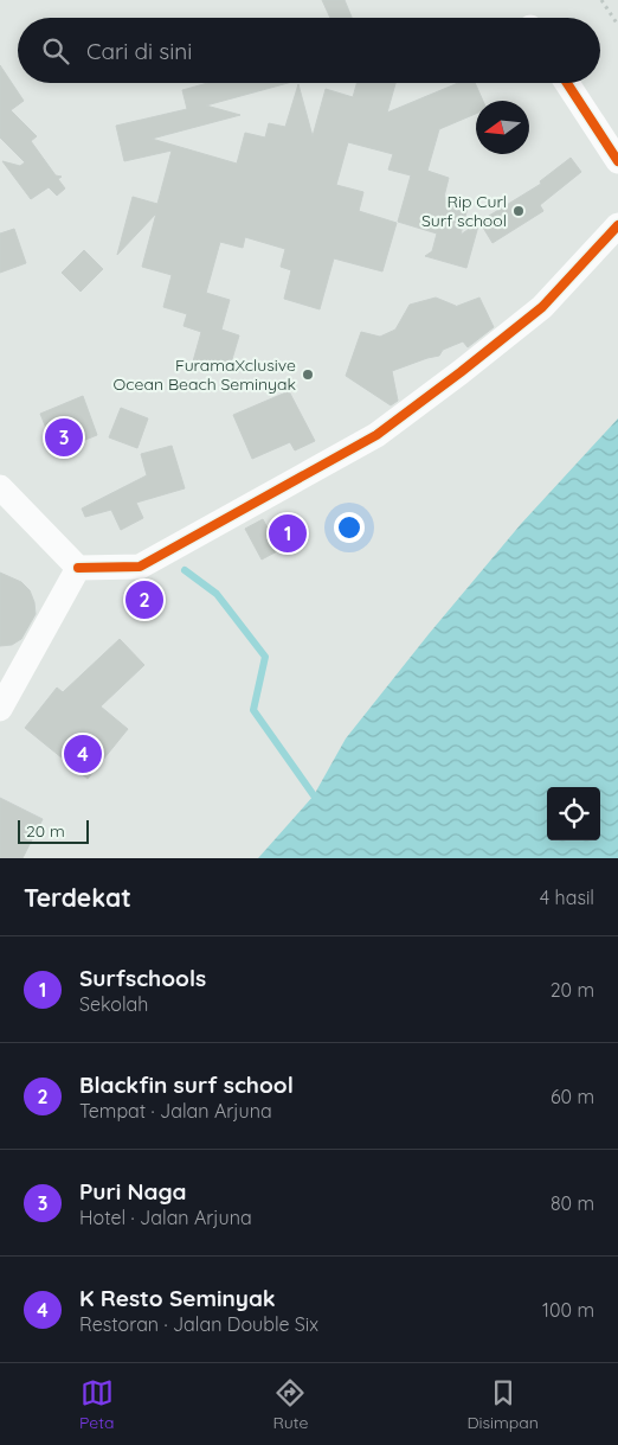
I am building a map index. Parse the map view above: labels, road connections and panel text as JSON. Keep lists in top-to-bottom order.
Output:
{
  "places": ["Rip Curl Surf school", "FuramaXclusive Ocean Beach Seminyak"],
  "scale_bar": "20 m",
  "north": "left",
  "page": {
    "search": "Cari di sini",
    "pins": [
      "3",
      "1",
      "2",
      "4"
    ],
    "scale": "20 m",
    "heading": ["Terdekat", "4 hasil"],
    "list": [
      {
        "mark": "1",
        "name": "Surfschools",
        "note": "Sekolah",
        "value": "20 m"
      },
      {
        "mark": "2",
        "name": "Blackfin surf school",
        "note": "Tempat · Jalan Arjuna",
        "value": "60 m"
      },
      {
        "mark": "3",
        "name": "Puri Naga",
        "note": "Hotel · Jalan Arjuna",
        "value": "80 m"
      },
      {
        "mark": "4",
        "name": "K Resto Seminyak",
        "note": "Restoran · Jalan Double Six",
        "value": "100 m"
      }
    ],
    "nav": ["Peta", "Rute", "Disimpan"]
  }
}
